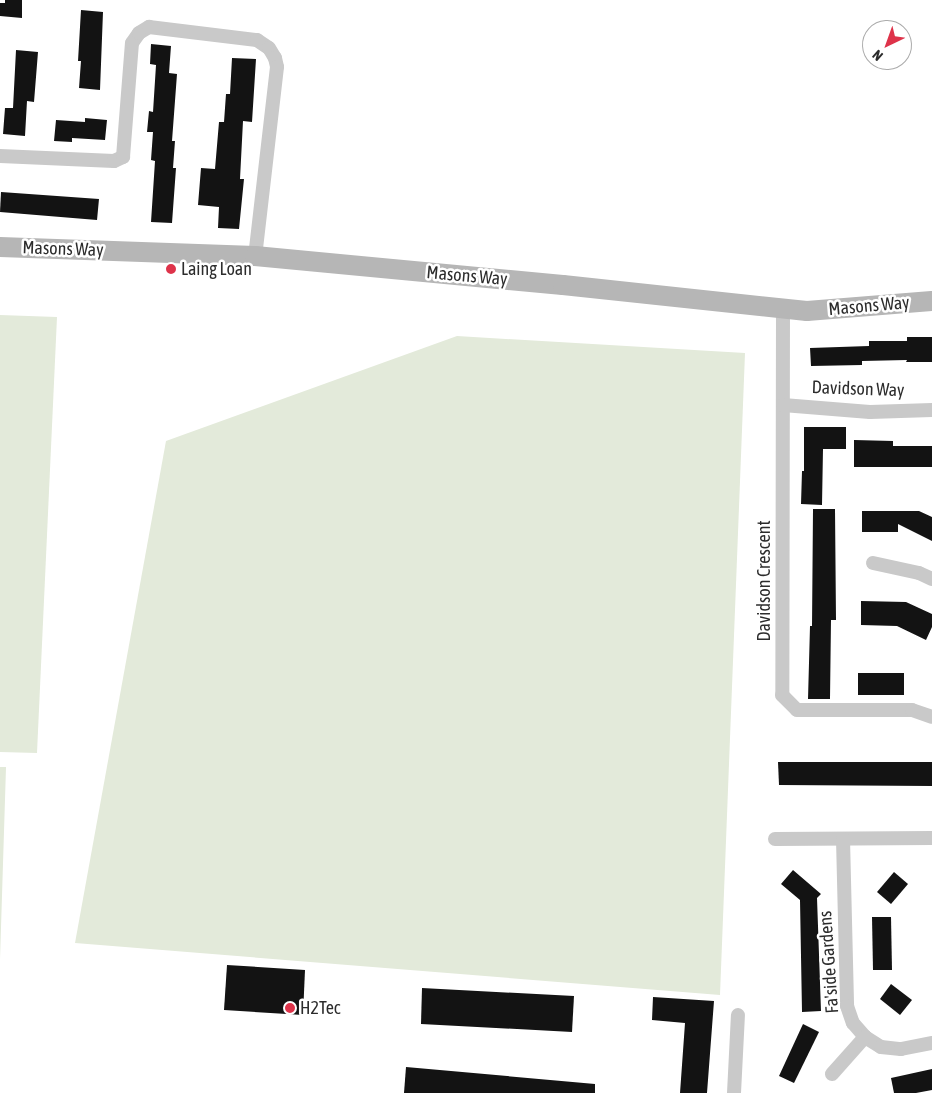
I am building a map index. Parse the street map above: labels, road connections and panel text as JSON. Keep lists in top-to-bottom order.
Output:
{
  "streets": {
    "street": [
      "Masons Way",
      "Davidson Way",
      "Davidson Crescent",
      "Fa'side Gardens"
    ]
  },
  "crossings": [
    ["Masons Way", "Davidson Crescent"],
    ["Davidson Way", "Davidson Crescent"]
  ],
  "places": ["Laing Loan", "H2Tec"],
  "north": "bottom left"
}
